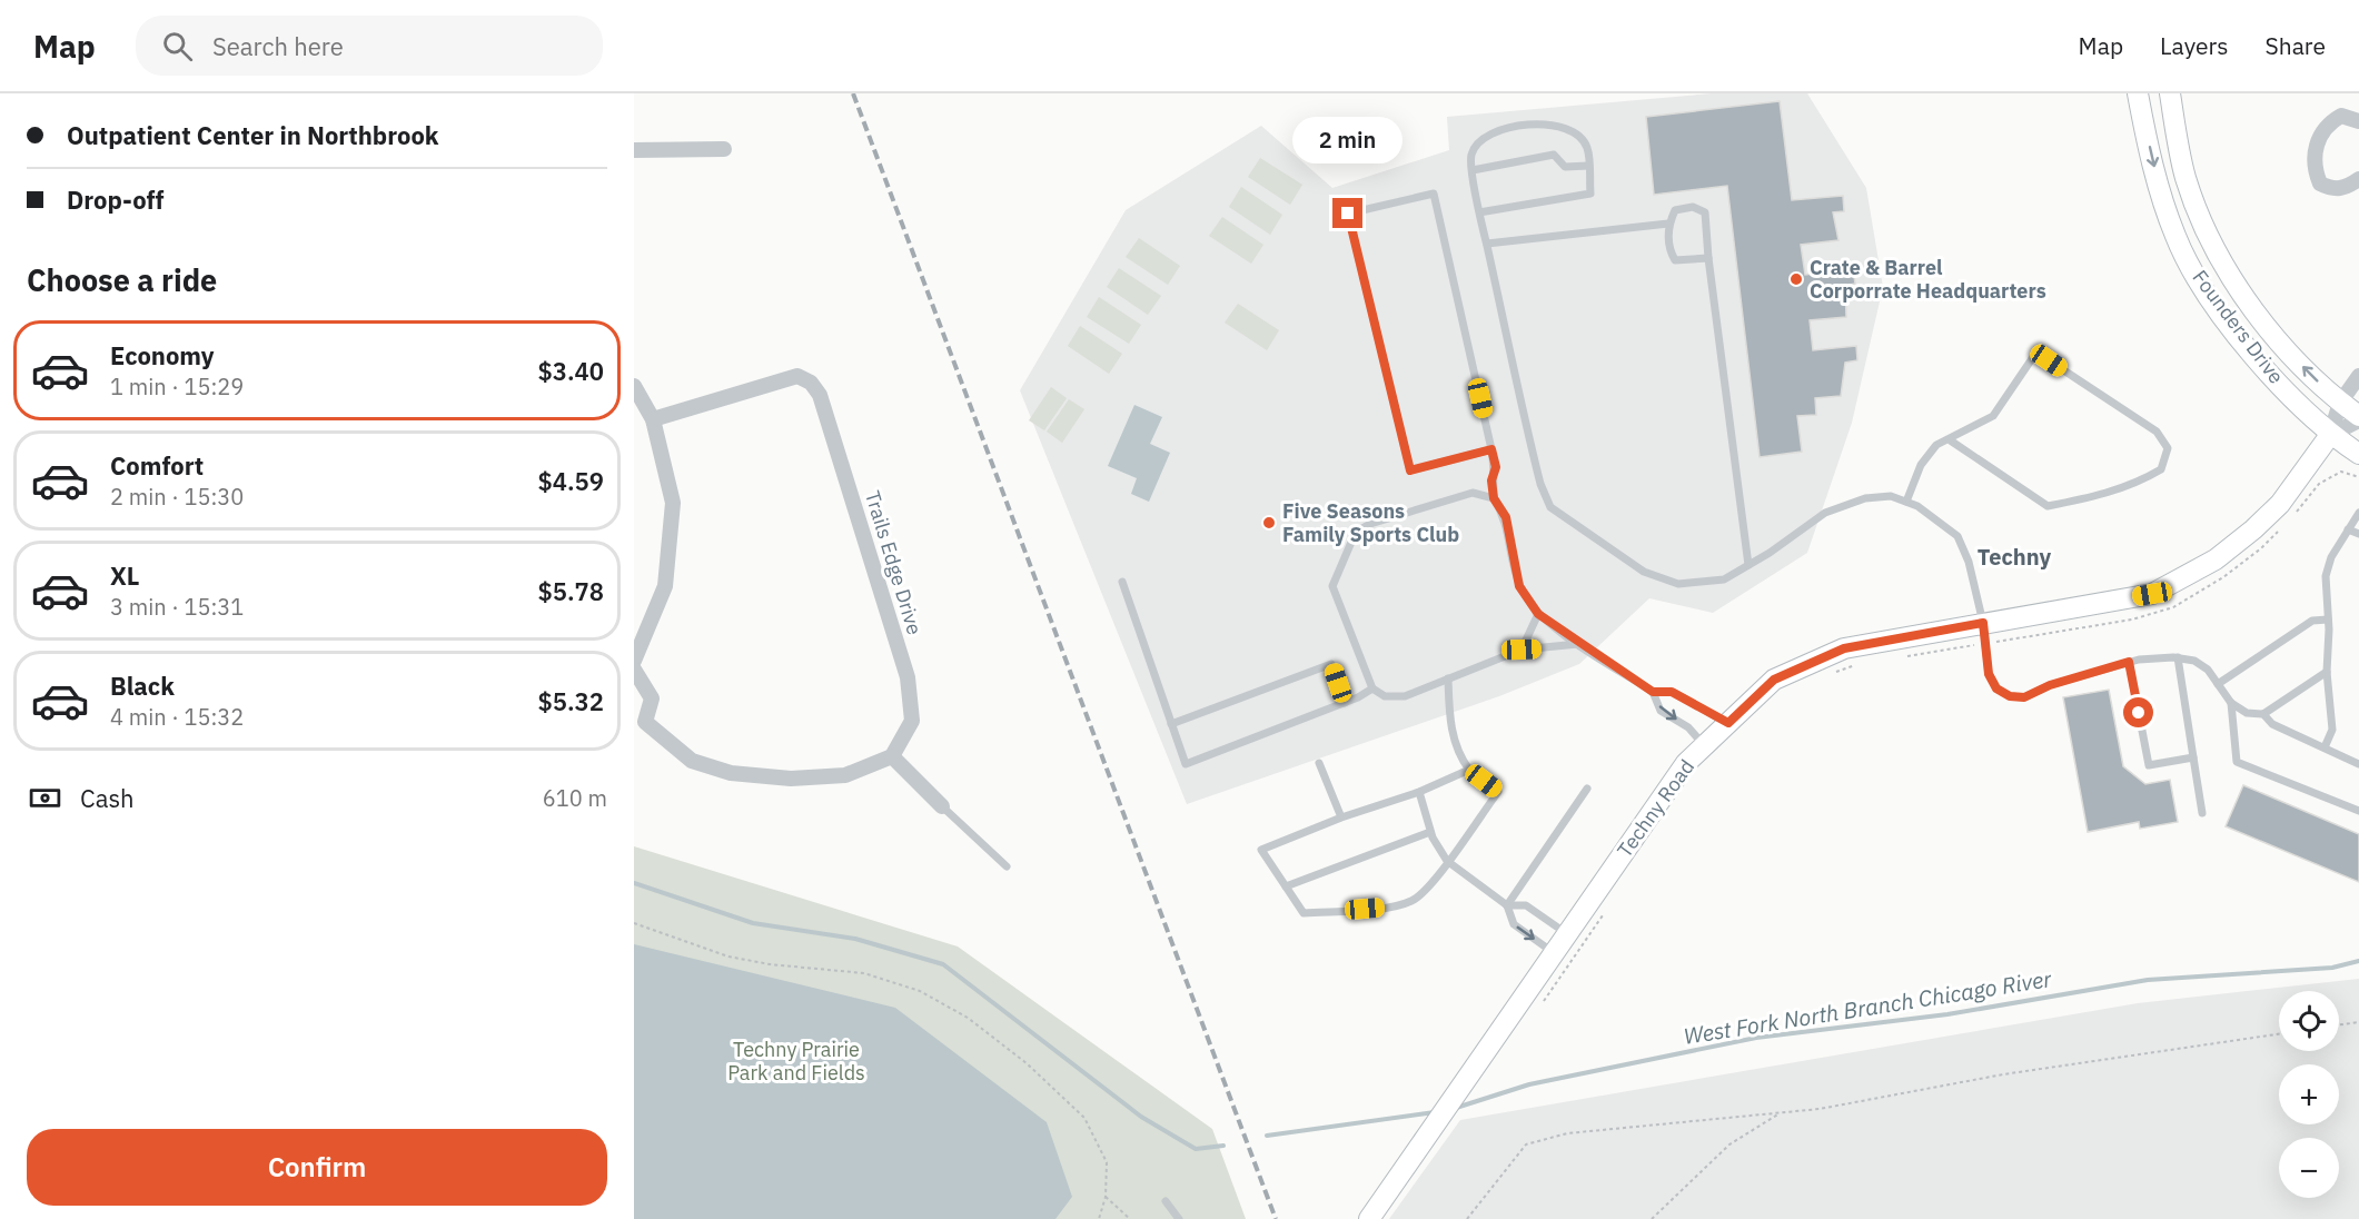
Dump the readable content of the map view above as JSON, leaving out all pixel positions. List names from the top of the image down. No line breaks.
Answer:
{"streets":{"main road":["Founders Drive","Techny Road"],"street":["Trails Edge Drive"]},"crossings":[["Founders Drive","Techny Road"]],"districts":["Techny"],"water":["West Fork North Branch Chicago River"],"parks":["Techny Prairie Park and Fields"],"places":["Crate & Barrel Corporrate Headquarters","Five Seasons Family Sports Club"],"page":{"header":"Map","search":"Search here","nav":["Map","Layers","Share"],"banner":["Outpatient Center in Northbrook","Drop-off"],"bubble":"2 min","heading":"Choose a ride","list":[{"name":"Economy","note":"1 min · 15:29","value":"$3.40"},{"name":"Comfort","note":"2 min · 15:30","value":"$4.59"},{"name":"XL","note":"3 min · 15:31","value":"$5.78"},{"name":"Black","note":"4 min · 15:32","value":"$5.32"}],"pay":["Cash","610 m"],"map_buttons":["+","−"],"buttons":"Confirm"}}
